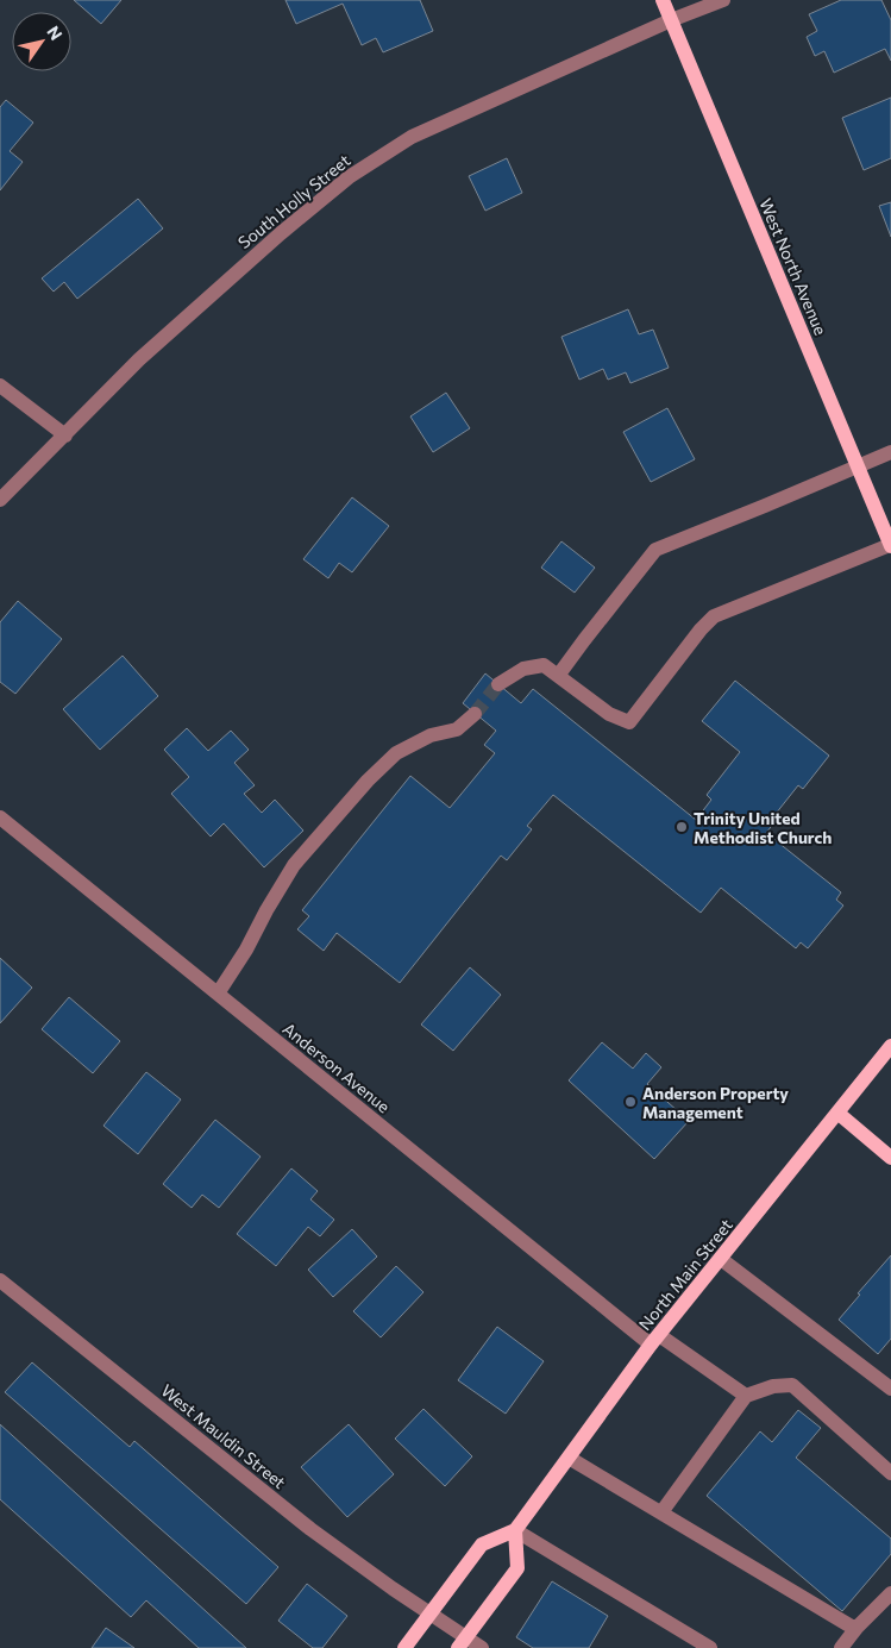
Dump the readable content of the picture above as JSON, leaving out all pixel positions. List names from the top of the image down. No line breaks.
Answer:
{"streets":{"main road":["West North Avenue","North Main Street"],"street":["South Holly Street","Anderson Avenue","West Mauldin Street"]},"crossings":[["South Holly Street","West North Avenue"],["Anderson Avenue","North Main Street"]],"places":["Trinity United Methodist Church","Anderson Property Management"],"north":"top right"}
